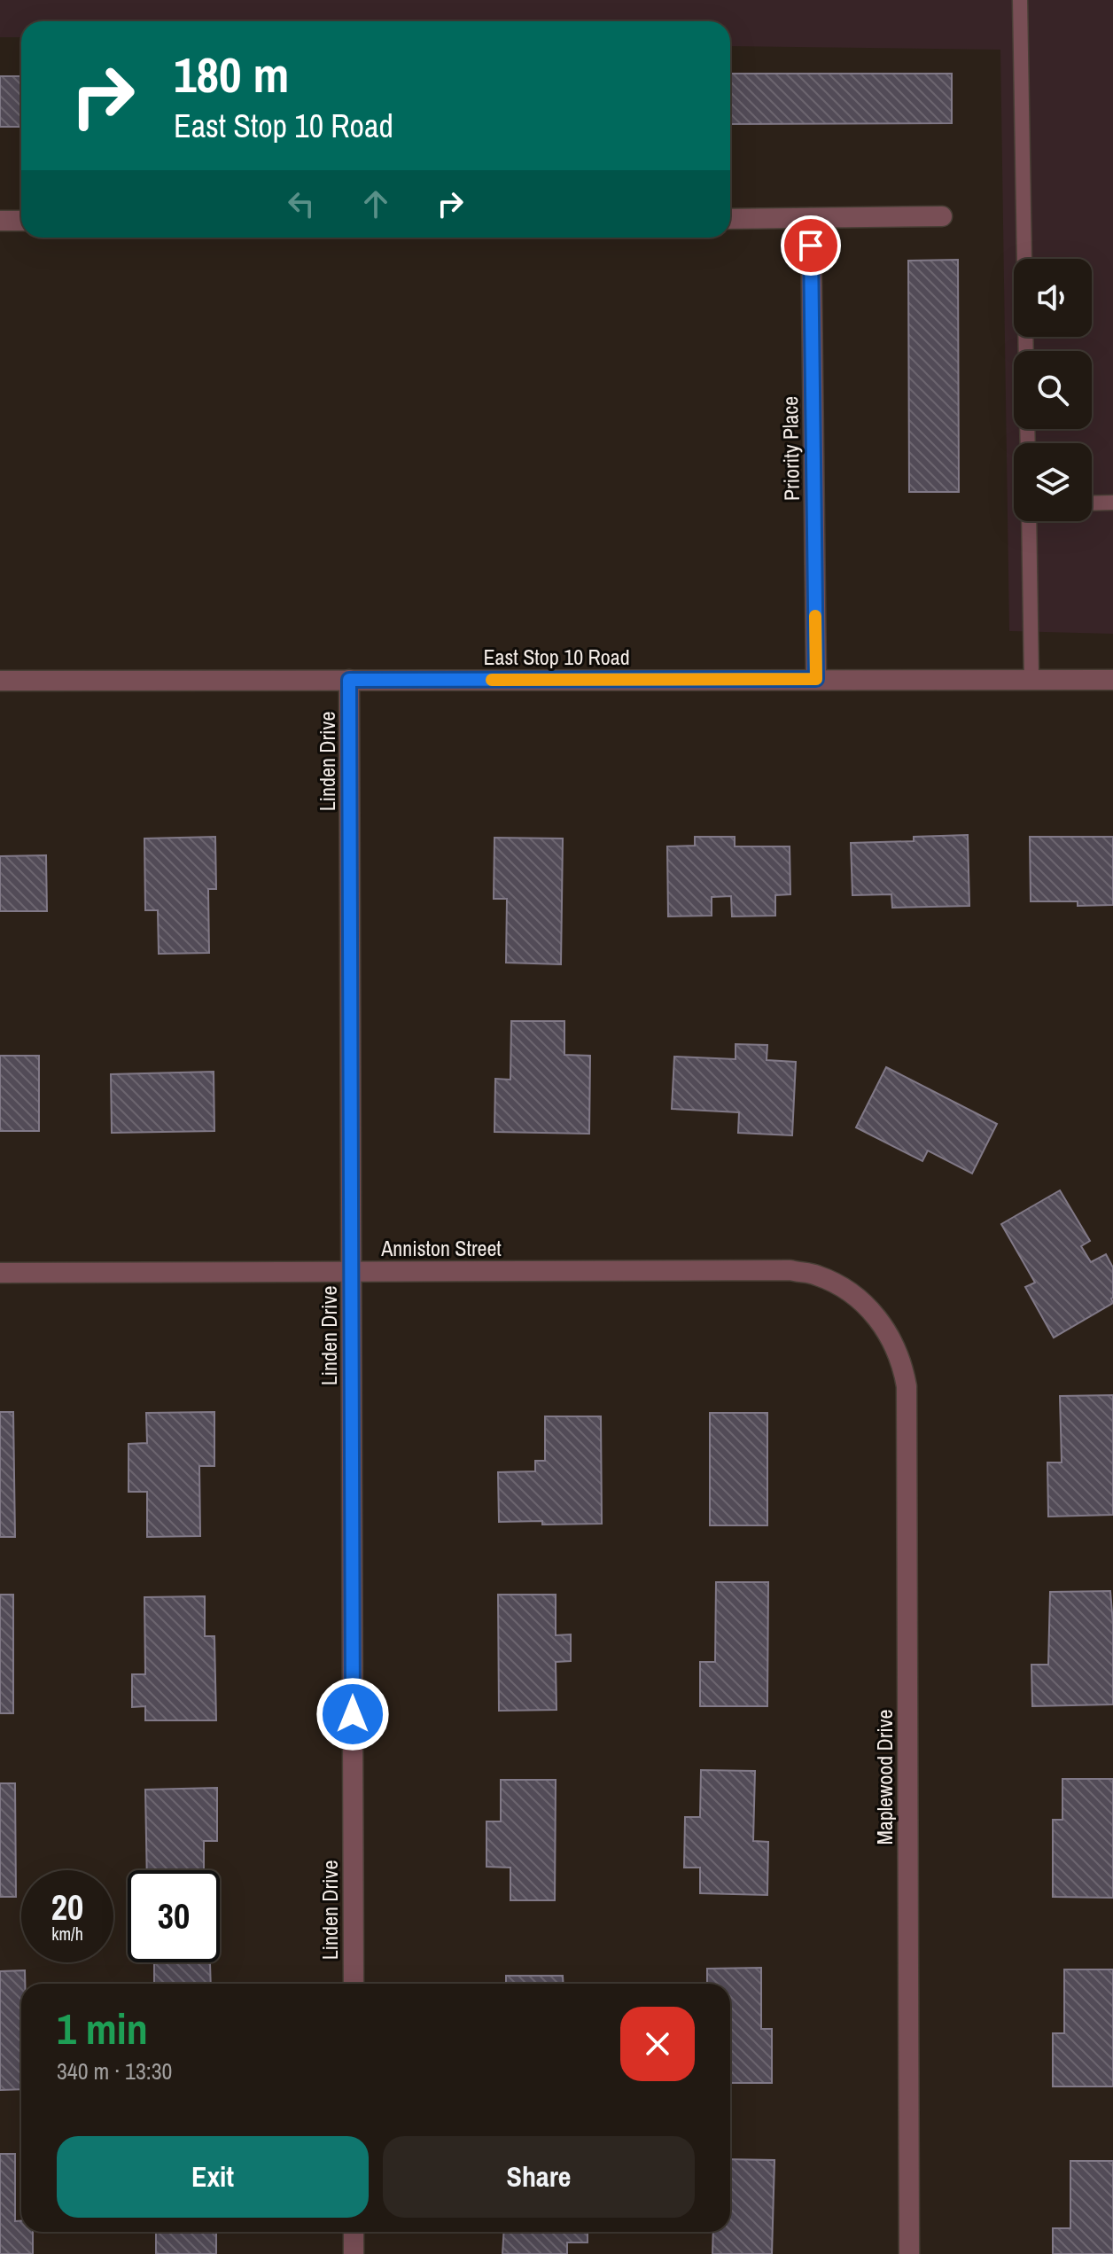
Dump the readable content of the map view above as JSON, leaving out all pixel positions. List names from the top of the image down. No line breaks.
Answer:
{"streets":{"street":["Priority Place","East Stop 10 Road","Linden Drive","Anniston Street","Maplewood Drive"]},"crossings":[["Priority Place","East Stop 10 Road"],["East Stop 10 Road","Linden Drive"],["Linden Drive","Anniston Street"],["Anniston Street","Maplewood Drive"]],"page":{"turn":["180 m","East Stop 10 Road"],"speed":"20 km/h","limit":"30","heading":["1 min","340 m · 13:30"],"buttons":["Exit","Share"]}}
